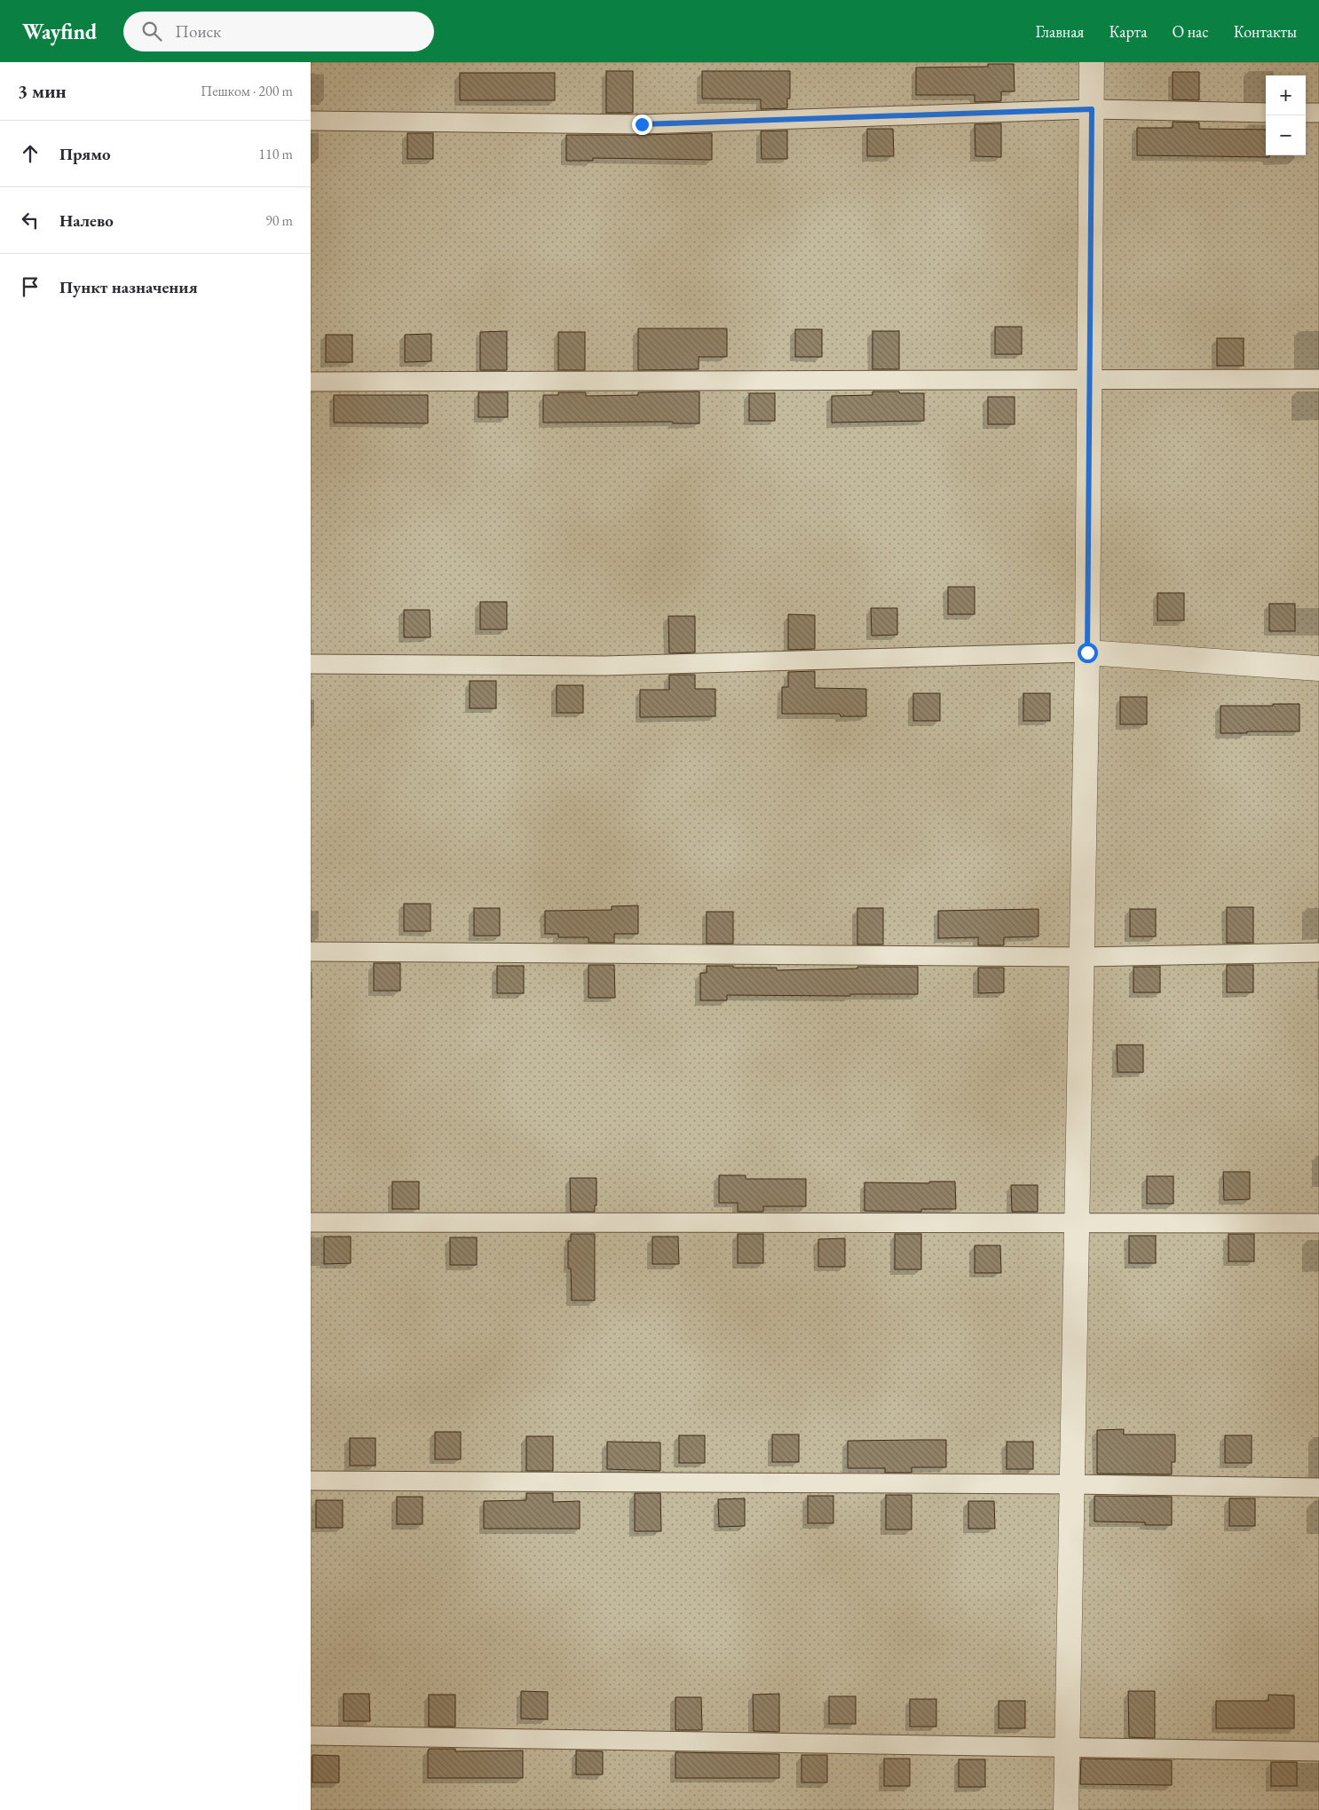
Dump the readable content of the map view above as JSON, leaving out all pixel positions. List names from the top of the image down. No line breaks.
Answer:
{"page":{"header":"Wayfind","search":"Поиск","nav":["Главная","Карта","О нас","Контакты"],"heading":["3 мин","Пешком · 200 m"],"map_buttons":["+","−"],"list":[["Прямо","110 m"],["Налево","90 m"],"Пункт назначения"]}}
